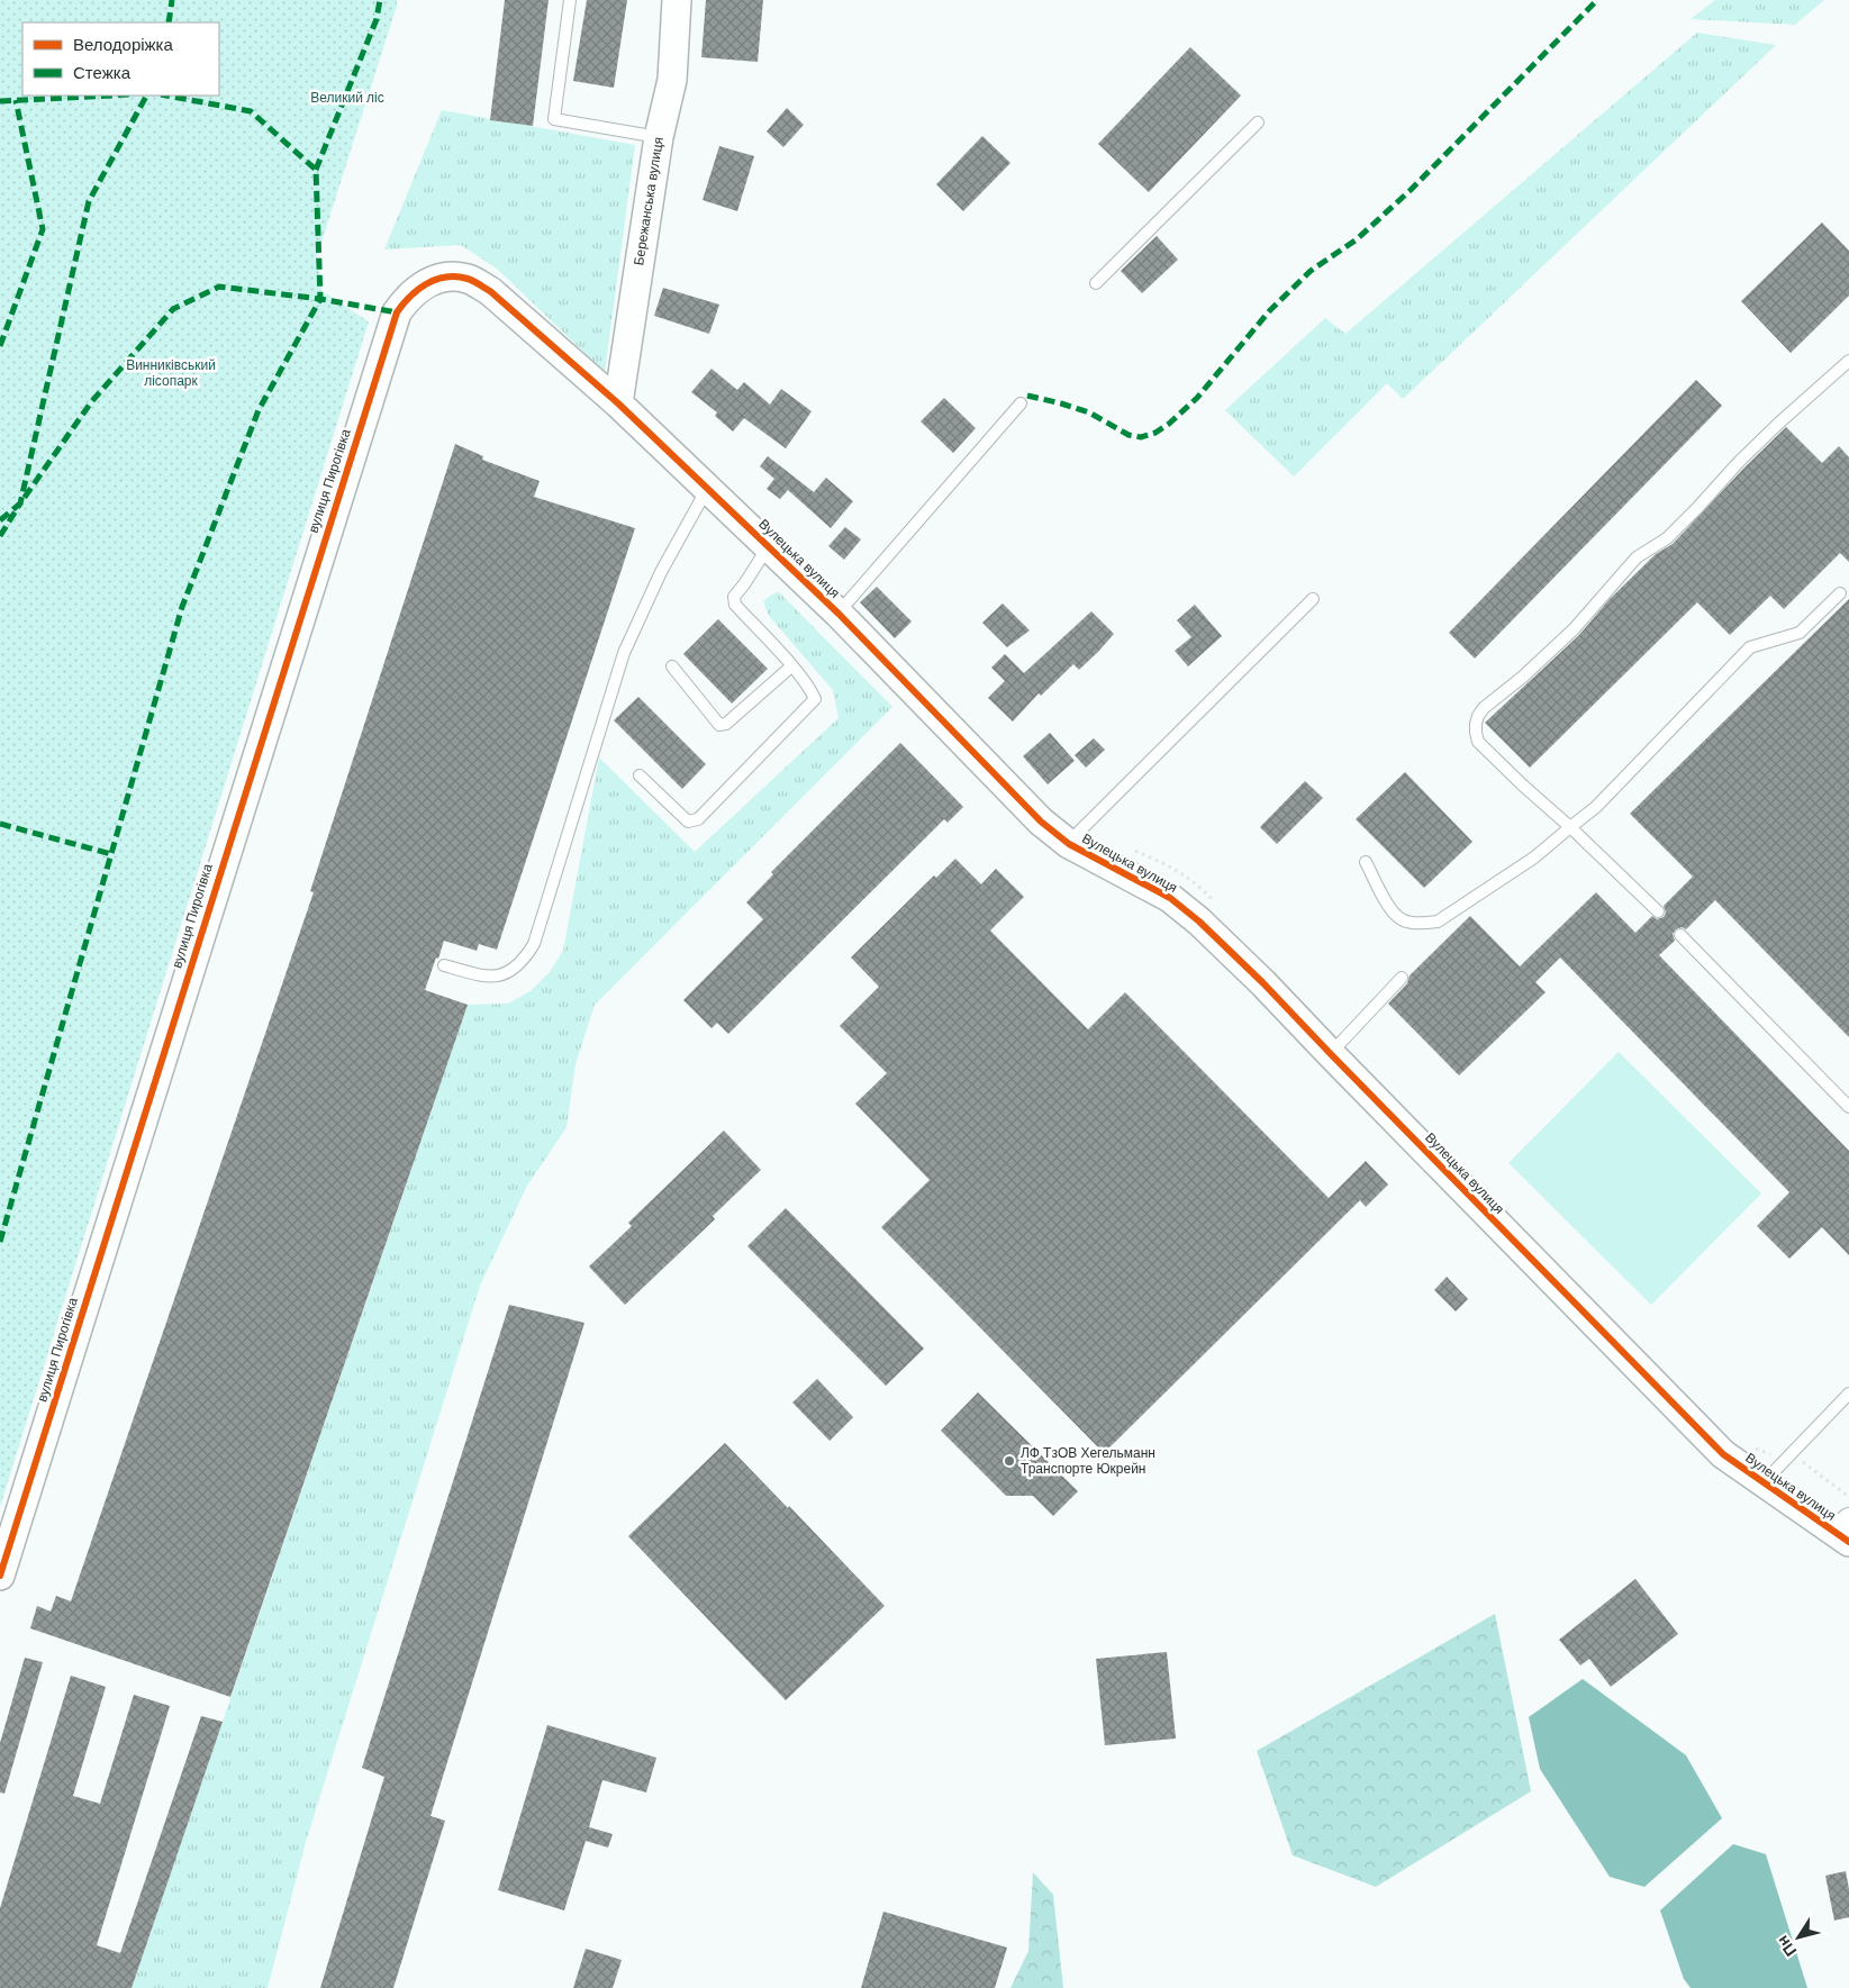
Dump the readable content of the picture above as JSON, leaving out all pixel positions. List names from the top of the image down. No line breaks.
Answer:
{"streets":{"street":["Бережанська вулиця","вулиця Пирогівка","Вулецька вулиця"]},"crossings":[["Бережанська вулиця","Вулецька вулиця"],["вулиця Пирогівка","Вулецька вулиця"]],"parks":["Великий ліс","Винниківський лісопарк"],"places":["ЛФ ТзОВ Хегельманн Транспорте Юкрейн"],"legend":["Велодоріжка","Стежка"],"north":"bottom left"}
